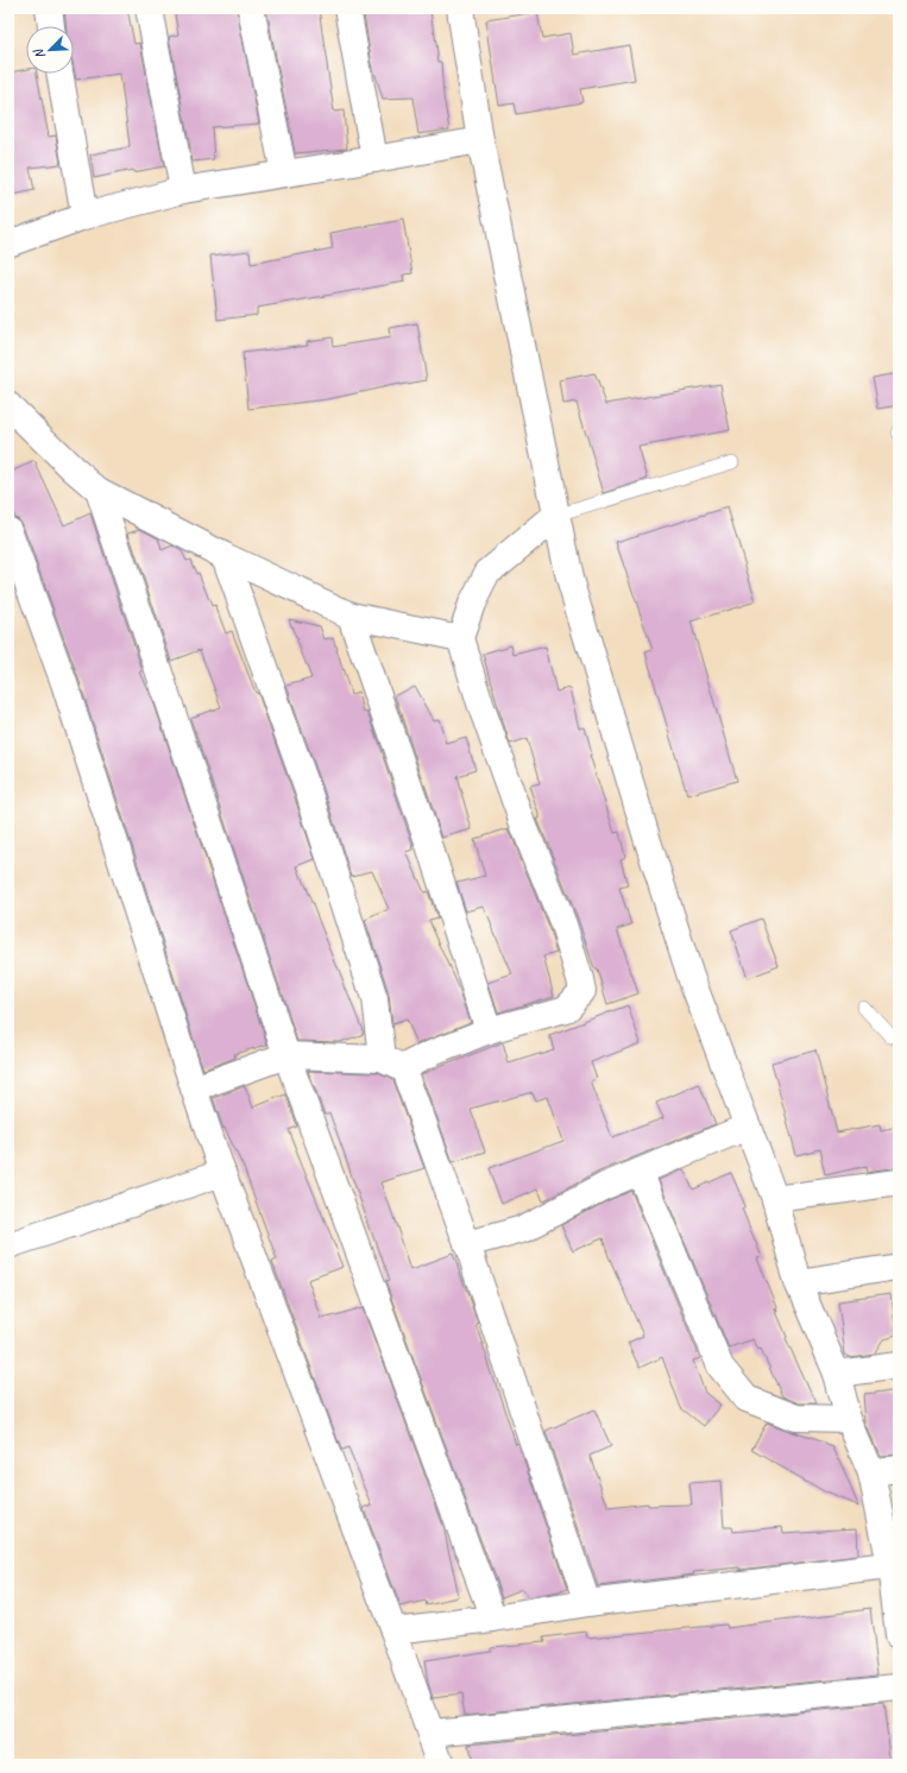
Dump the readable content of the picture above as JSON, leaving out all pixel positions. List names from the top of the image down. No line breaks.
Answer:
{"north":"bottom left"}
